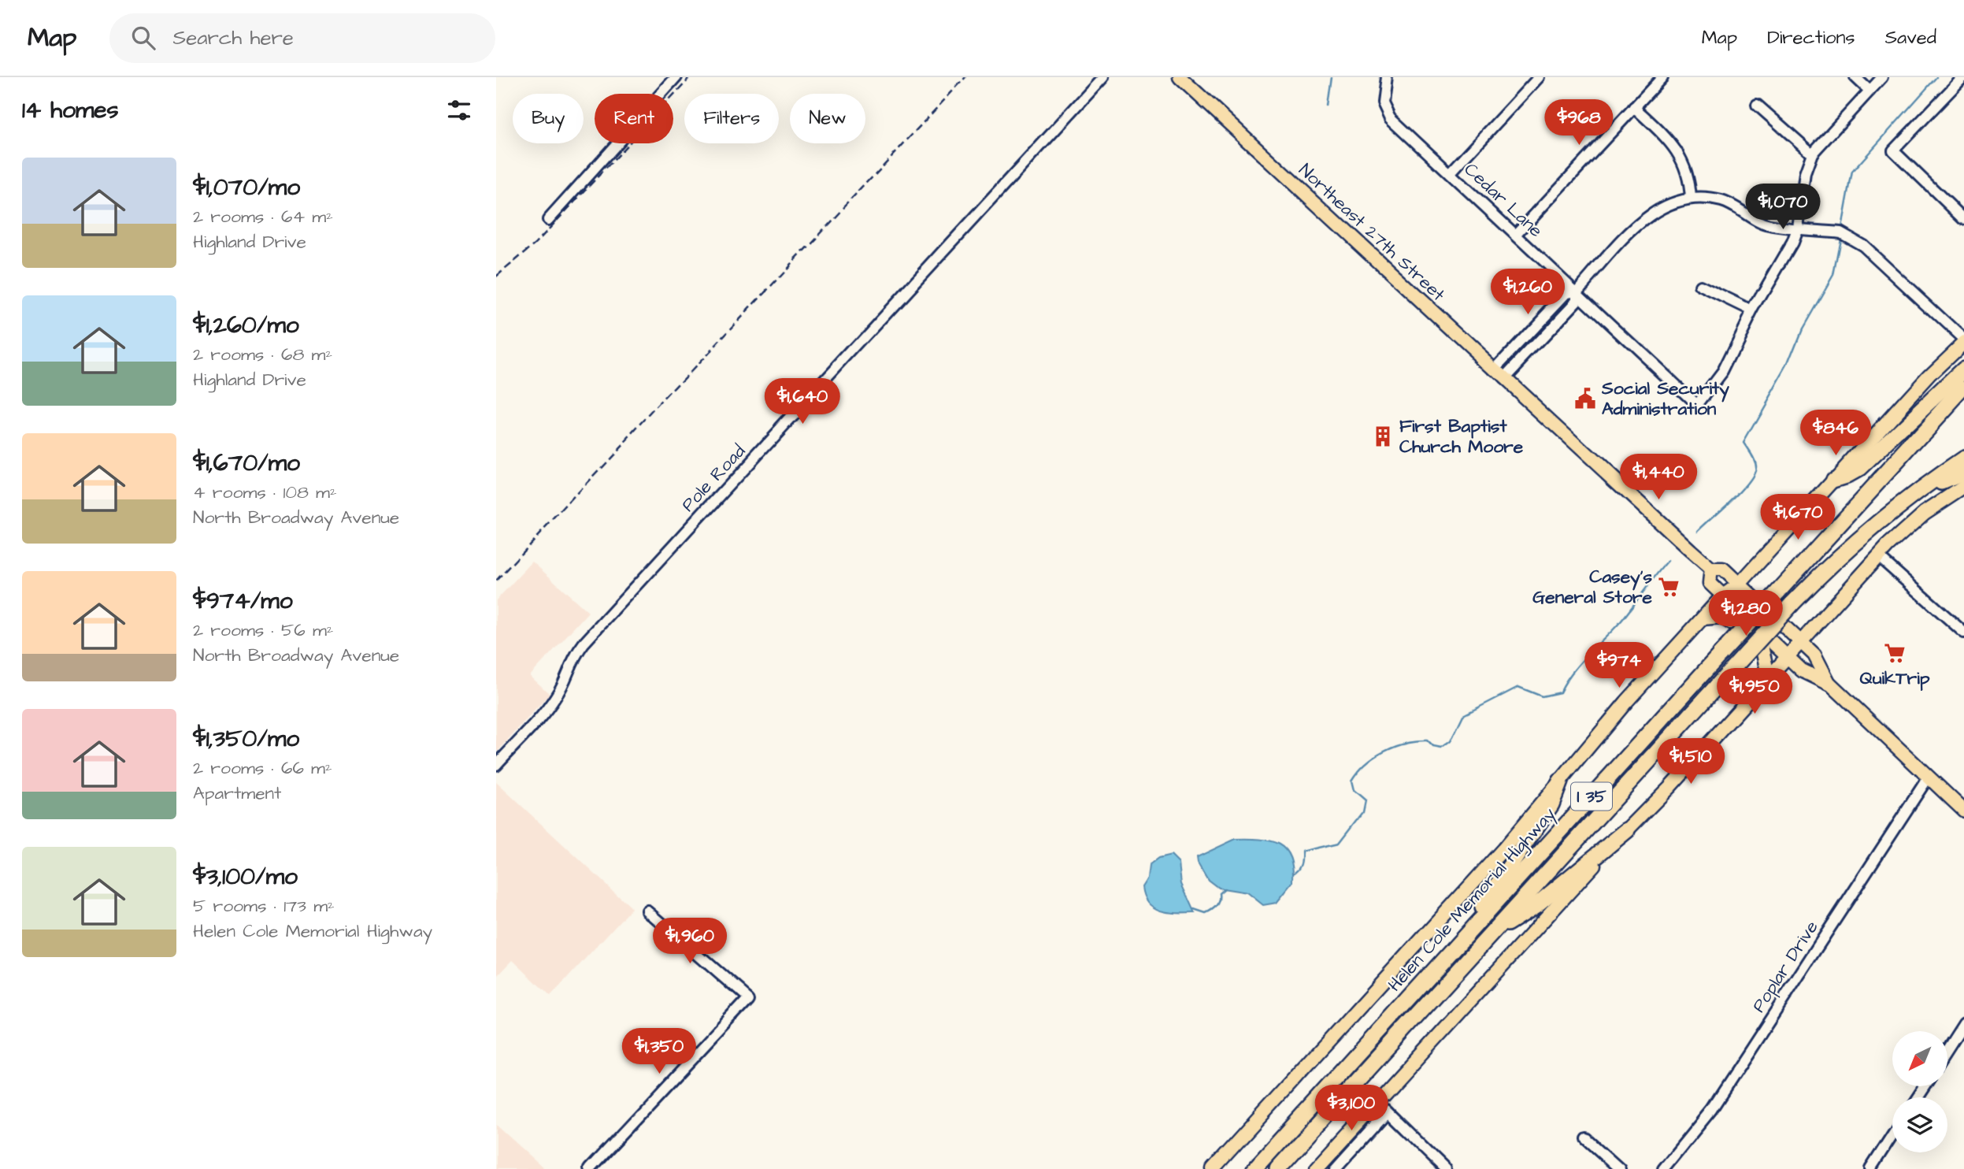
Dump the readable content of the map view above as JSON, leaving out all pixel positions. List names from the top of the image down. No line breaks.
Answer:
{"streets":{"highway":["I 35","Helen Cole Memorial Highway"],"main road":["Northeast 27th Street"],"street":["Cedar Lane","Pole Road","Poplar Drive"]},"places":{"public building":["Social Security Administration"],"building":["First Baptist Church Moore"],"supermarket":["Casey's General Store","QuikTrip"]},"north":"bottom left","page":{"header":"Map","search":"Search here","nav":["Map","Directions","Saved"],"heading":"14 homes","chip":["Buy","Rent","Filters","New"],"price":["$968","$1,070","$1,260","$1,640","$846","$1,440","$1,670","$1,280","$974","$1,950","$1,510","$1,960","$1,350","$3,100"],"list":[{"name":"$1,070/mo","note":"2 rooms · 64 m² · Highland Drive"},{"name":"$1,260/mo","note":"2 rooms · 68 m² · Highland Drive"},{"name":"$1,670/mo","note":"4 rooms · 108 m² · North Broadway Avenue"},{"name":"$974/mo","note":"2 rooms · 56 m² · North Broadway Avenue"},{"name":"$1,350/mo","note":"2 rooms · 66 m² · Apartment"},{"name":"$3,100/mo","note":"5 rooms · 173 m² · Helen Cole Memorial Highway"}]}}
